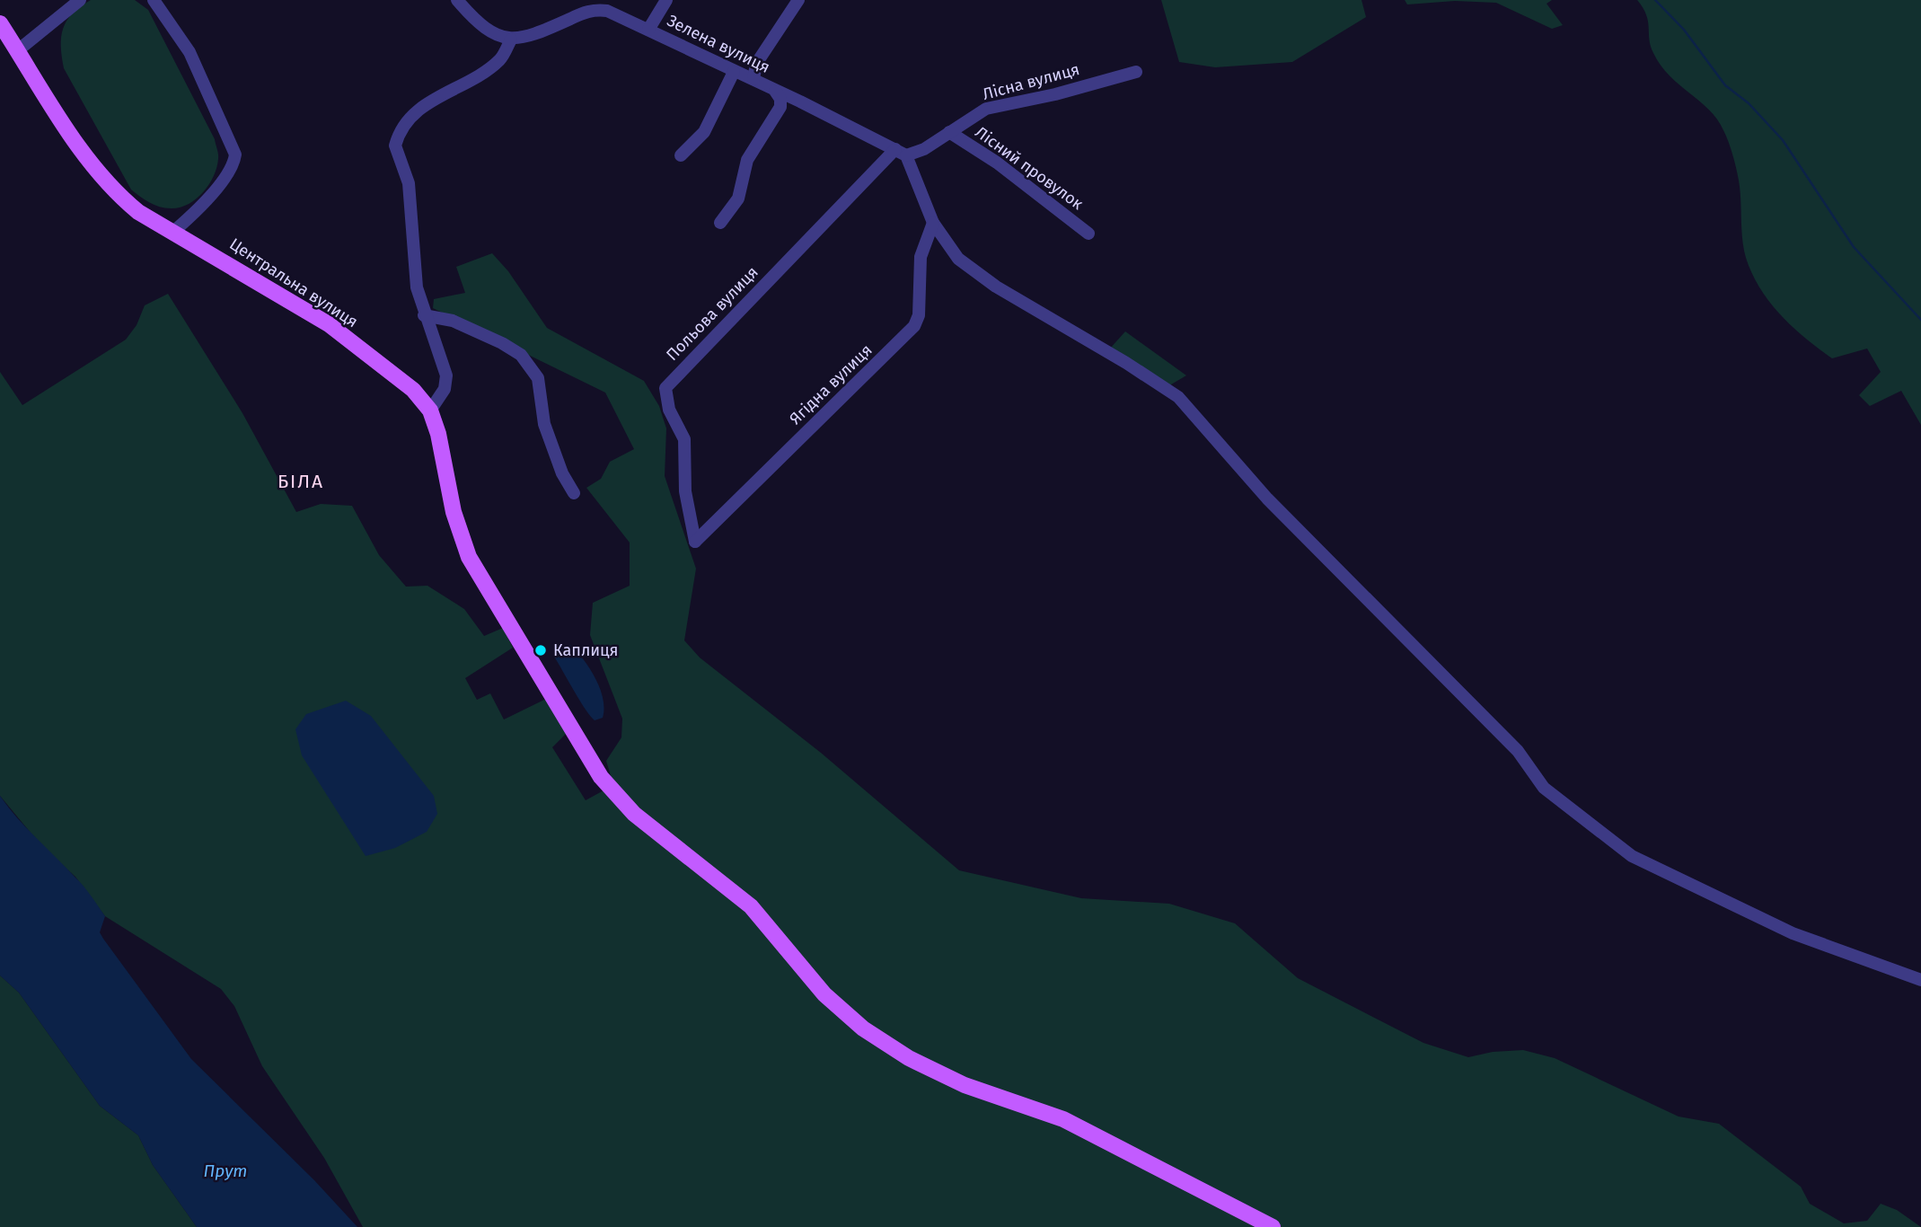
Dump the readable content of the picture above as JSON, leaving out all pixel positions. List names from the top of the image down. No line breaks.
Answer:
{"streets":{"main road":["Центральна вулиця"],"street":["Зелена вулиця","Лісна вулиця","Лісний провулок","Польова вулиця","Ягідна вулиця"]},"crossings":[["Зелена вулиця","Лісна вулиця"],["Зелена вулиця","Польова вулиця"],["Лісна вулиця","Лісний провулок"],["Лісна вулиця","Польова вулиця"],["Польова вулиця","Ягідна вулиця"]],"districts":["БІЛА"],"water":["Прут"],"places":["Каплиця"]}
